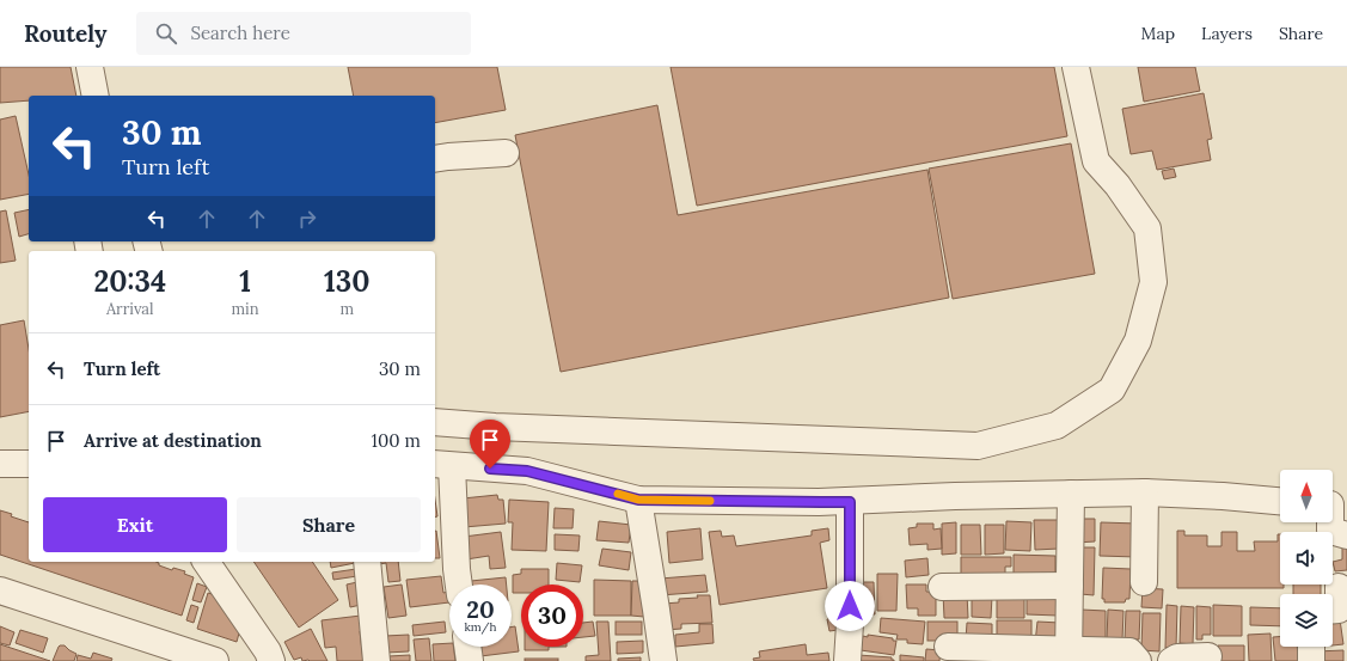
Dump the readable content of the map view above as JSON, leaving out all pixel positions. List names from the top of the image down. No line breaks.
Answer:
{"north":"top","page":{"header":"Routely","search":"Search here","nav":["Map","Layers","Share"],"turn":["30 m","Turn left"],"eta":["20:34","Arrival","1","min","130","m"],"list":[{"name":"Turn left","value":"30 m"},{"name":"Arrive at destination","value":"100 m"}],"buttons":["Exit","Share"],"speed":"20 km/h","limit":"30"}}
